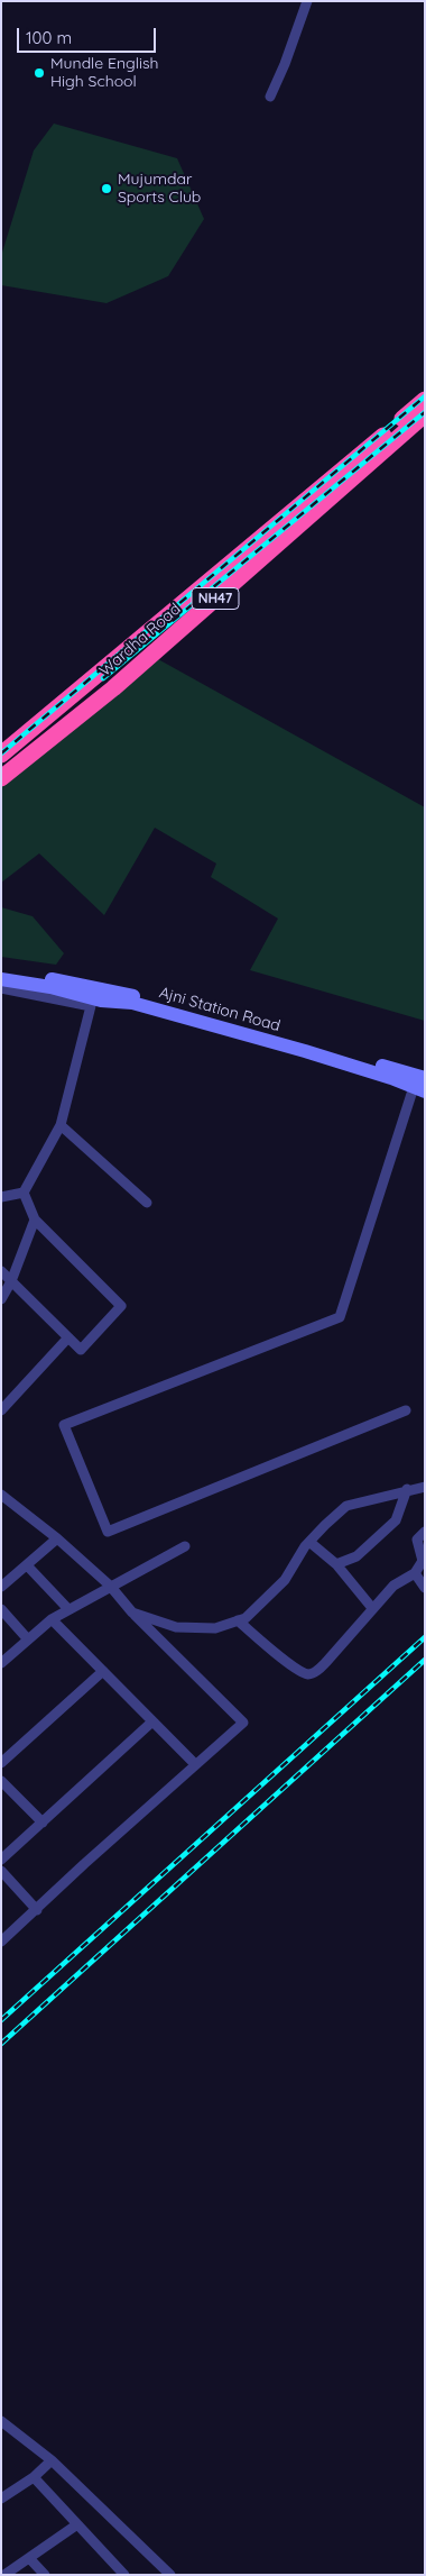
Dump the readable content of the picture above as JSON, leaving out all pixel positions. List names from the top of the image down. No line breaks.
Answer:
{"streets":{"highway":["NH47","Wardha Road"],"main road":["Ajni Station Road"]},"places":["Mundle English High School","Mujumdar Sports Club"],"scale_bar":"100 m"}
